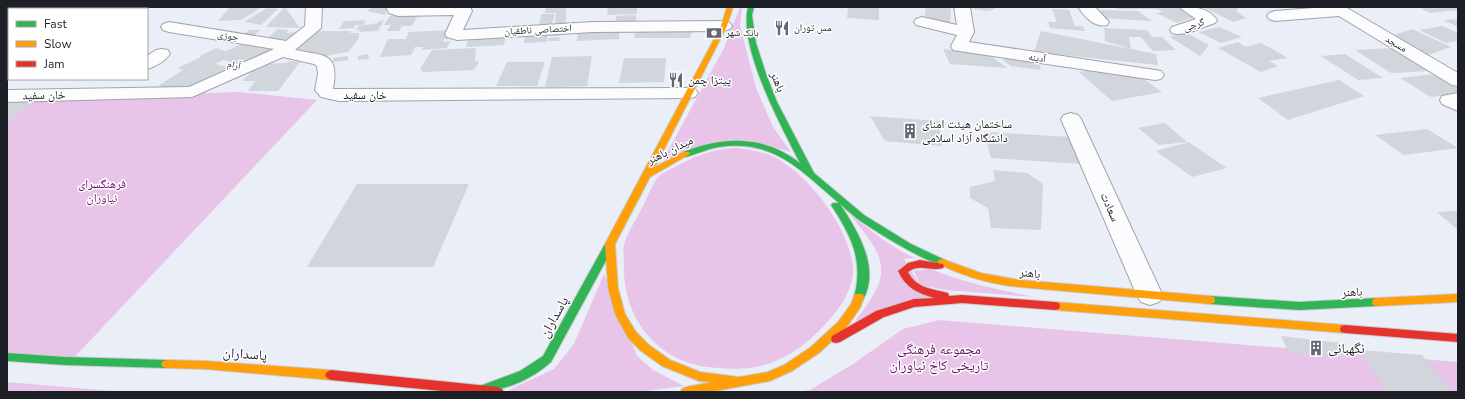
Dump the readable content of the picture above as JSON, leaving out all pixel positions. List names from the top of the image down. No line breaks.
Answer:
{"streets":{"main road":["باهنر","میدان باهنر","پاسداران"],"street":["گرجی","اختصاصی ناطقیان","جوزی","مسجد","آدینه","آرام","خان سفید","سعادت"]},"crossings":[["جوزی","خان سفید"],["آرام","خان سفید"],["باهنر","میدان باهنر"],["باهنر","سعادت"],["میدان باهنر","پاسداران"]],"parks":["فرهنگسرای نیاوران","مجموعه فرهنگی تاریخی کاخ نیاوران"],"places":{"restaurant":["مس توران","پیتزا چمن"],"bank":["بانک شهر"],"building":["ساختمان هیئت امنای دانشگاه آزاد اسلامی","نگهبانی"]},"legend":["Fast","Slow","Jam"]}
